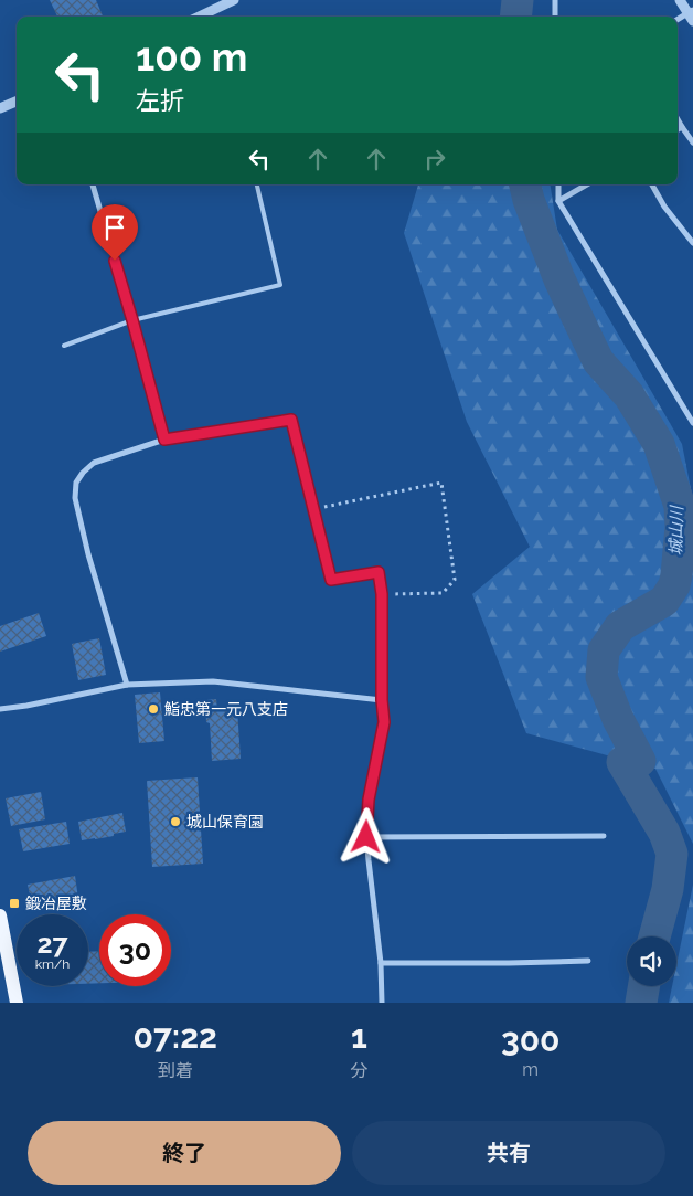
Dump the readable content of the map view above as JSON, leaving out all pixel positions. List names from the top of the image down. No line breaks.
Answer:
{"water":["城山川"],"places":{"other":["鮨忠第一元八支店","城山保育園"],"transit":["鍛冶屋敷"]},"page":{"turn":["100 m","左折"],"speed":"27 km/h","limit":"30","eta":["07:22","到着","1","分","300","m"],"buttons":["終了","共有"]}}
